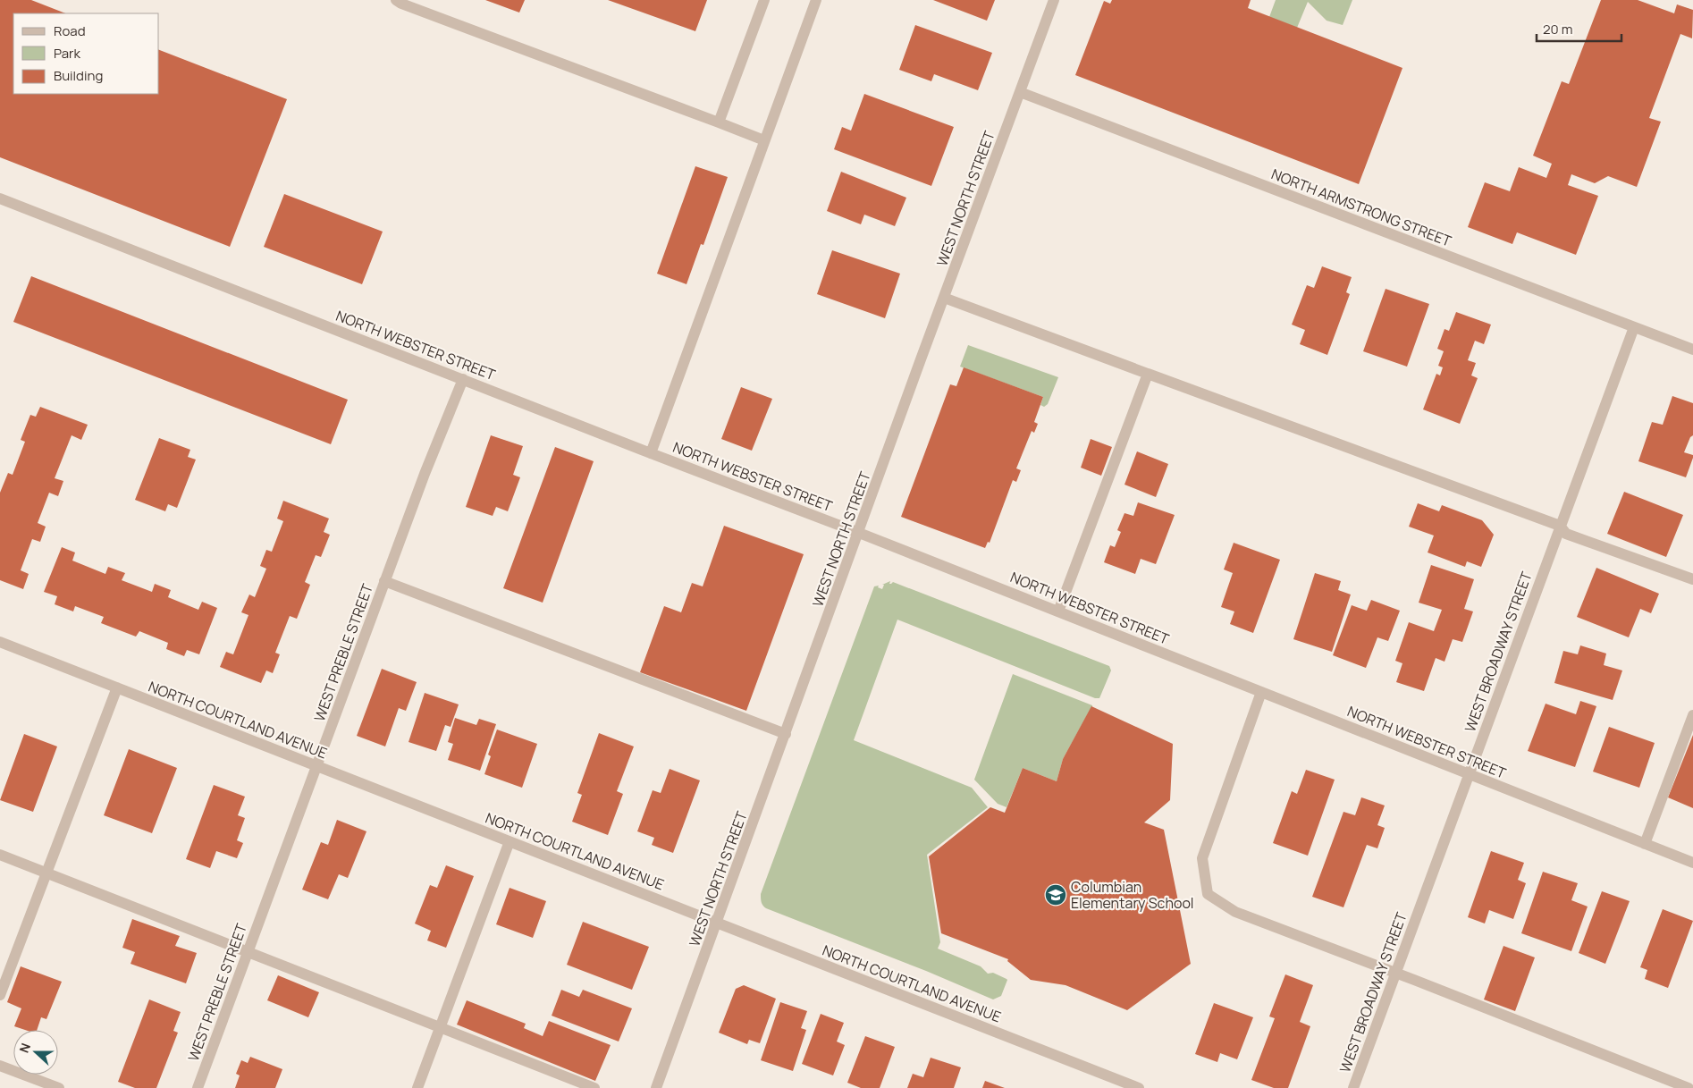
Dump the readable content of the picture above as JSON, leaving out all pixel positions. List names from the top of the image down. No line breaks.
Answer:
{"streets":{"street":["WEST NORTH STREET","NORTH ARMSTRONG STREET","NORTH WEBSTER STREET","WEST BROADWAY STREET","WEST PREBLE STREET","NORTH COURTLAND AVENUE"]},"crossings":[["WEST NORTH STREET","NORTH ARMSTRONG STREET"],["WEST NORTH STREET","NORTH WEBSTER STREET"],["WEST NORTH STREET","NORTH COURTLAND AVENUE"],["NORTH ARMSTRONG STREET","WEST BROADWAY STREET"],["NORTH WEBSTER STREET","WEST BROADWAY STREET"],["NORTH WEBSTER STREET","WEST PREBLE STREET"],["WEST PREBLE STREET","NORTH COURTLAND AVENUE"]],"places":{"school or university":["Columbian Elementary School"]},"legend":["Road","Park","Building"],"scale_bar":"20 m","north":"left"}
